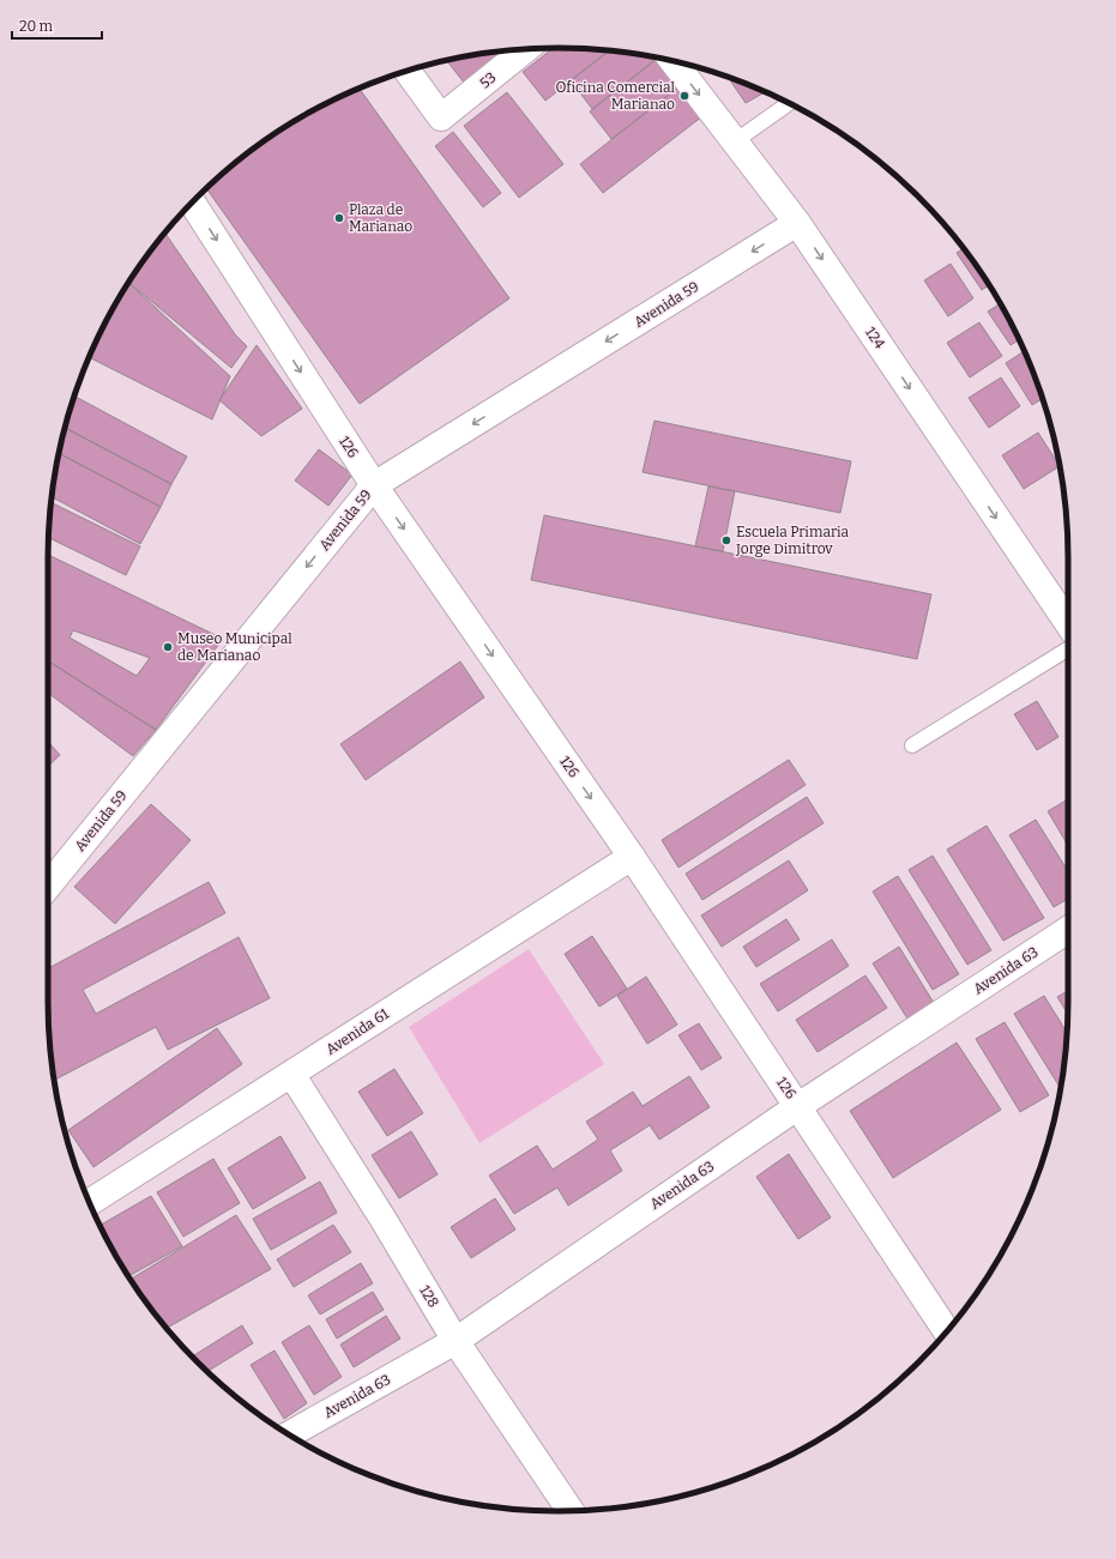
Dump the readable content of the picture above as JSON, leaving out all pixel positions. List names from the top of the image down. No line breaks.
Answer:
{"streets":{"street":["53","Avenida 59","124","126","Avenida 63","Avenida 61","128"]},"crossings":[["Avenida 59","124"],["Avenida 59","126"],["126","Avenida 63"],["126","Avenida 61"],["Avenida 63","128"],["Avenida 61","128"]],"one_way":["Avenida 59","124","126"],"places":["Oficina Comercial Marianao","Plaza de Marianao","Escuela Primaria Jorge Dimitrov","Museo Municipal de Marianao"],"scale_bar":"20 m"}
